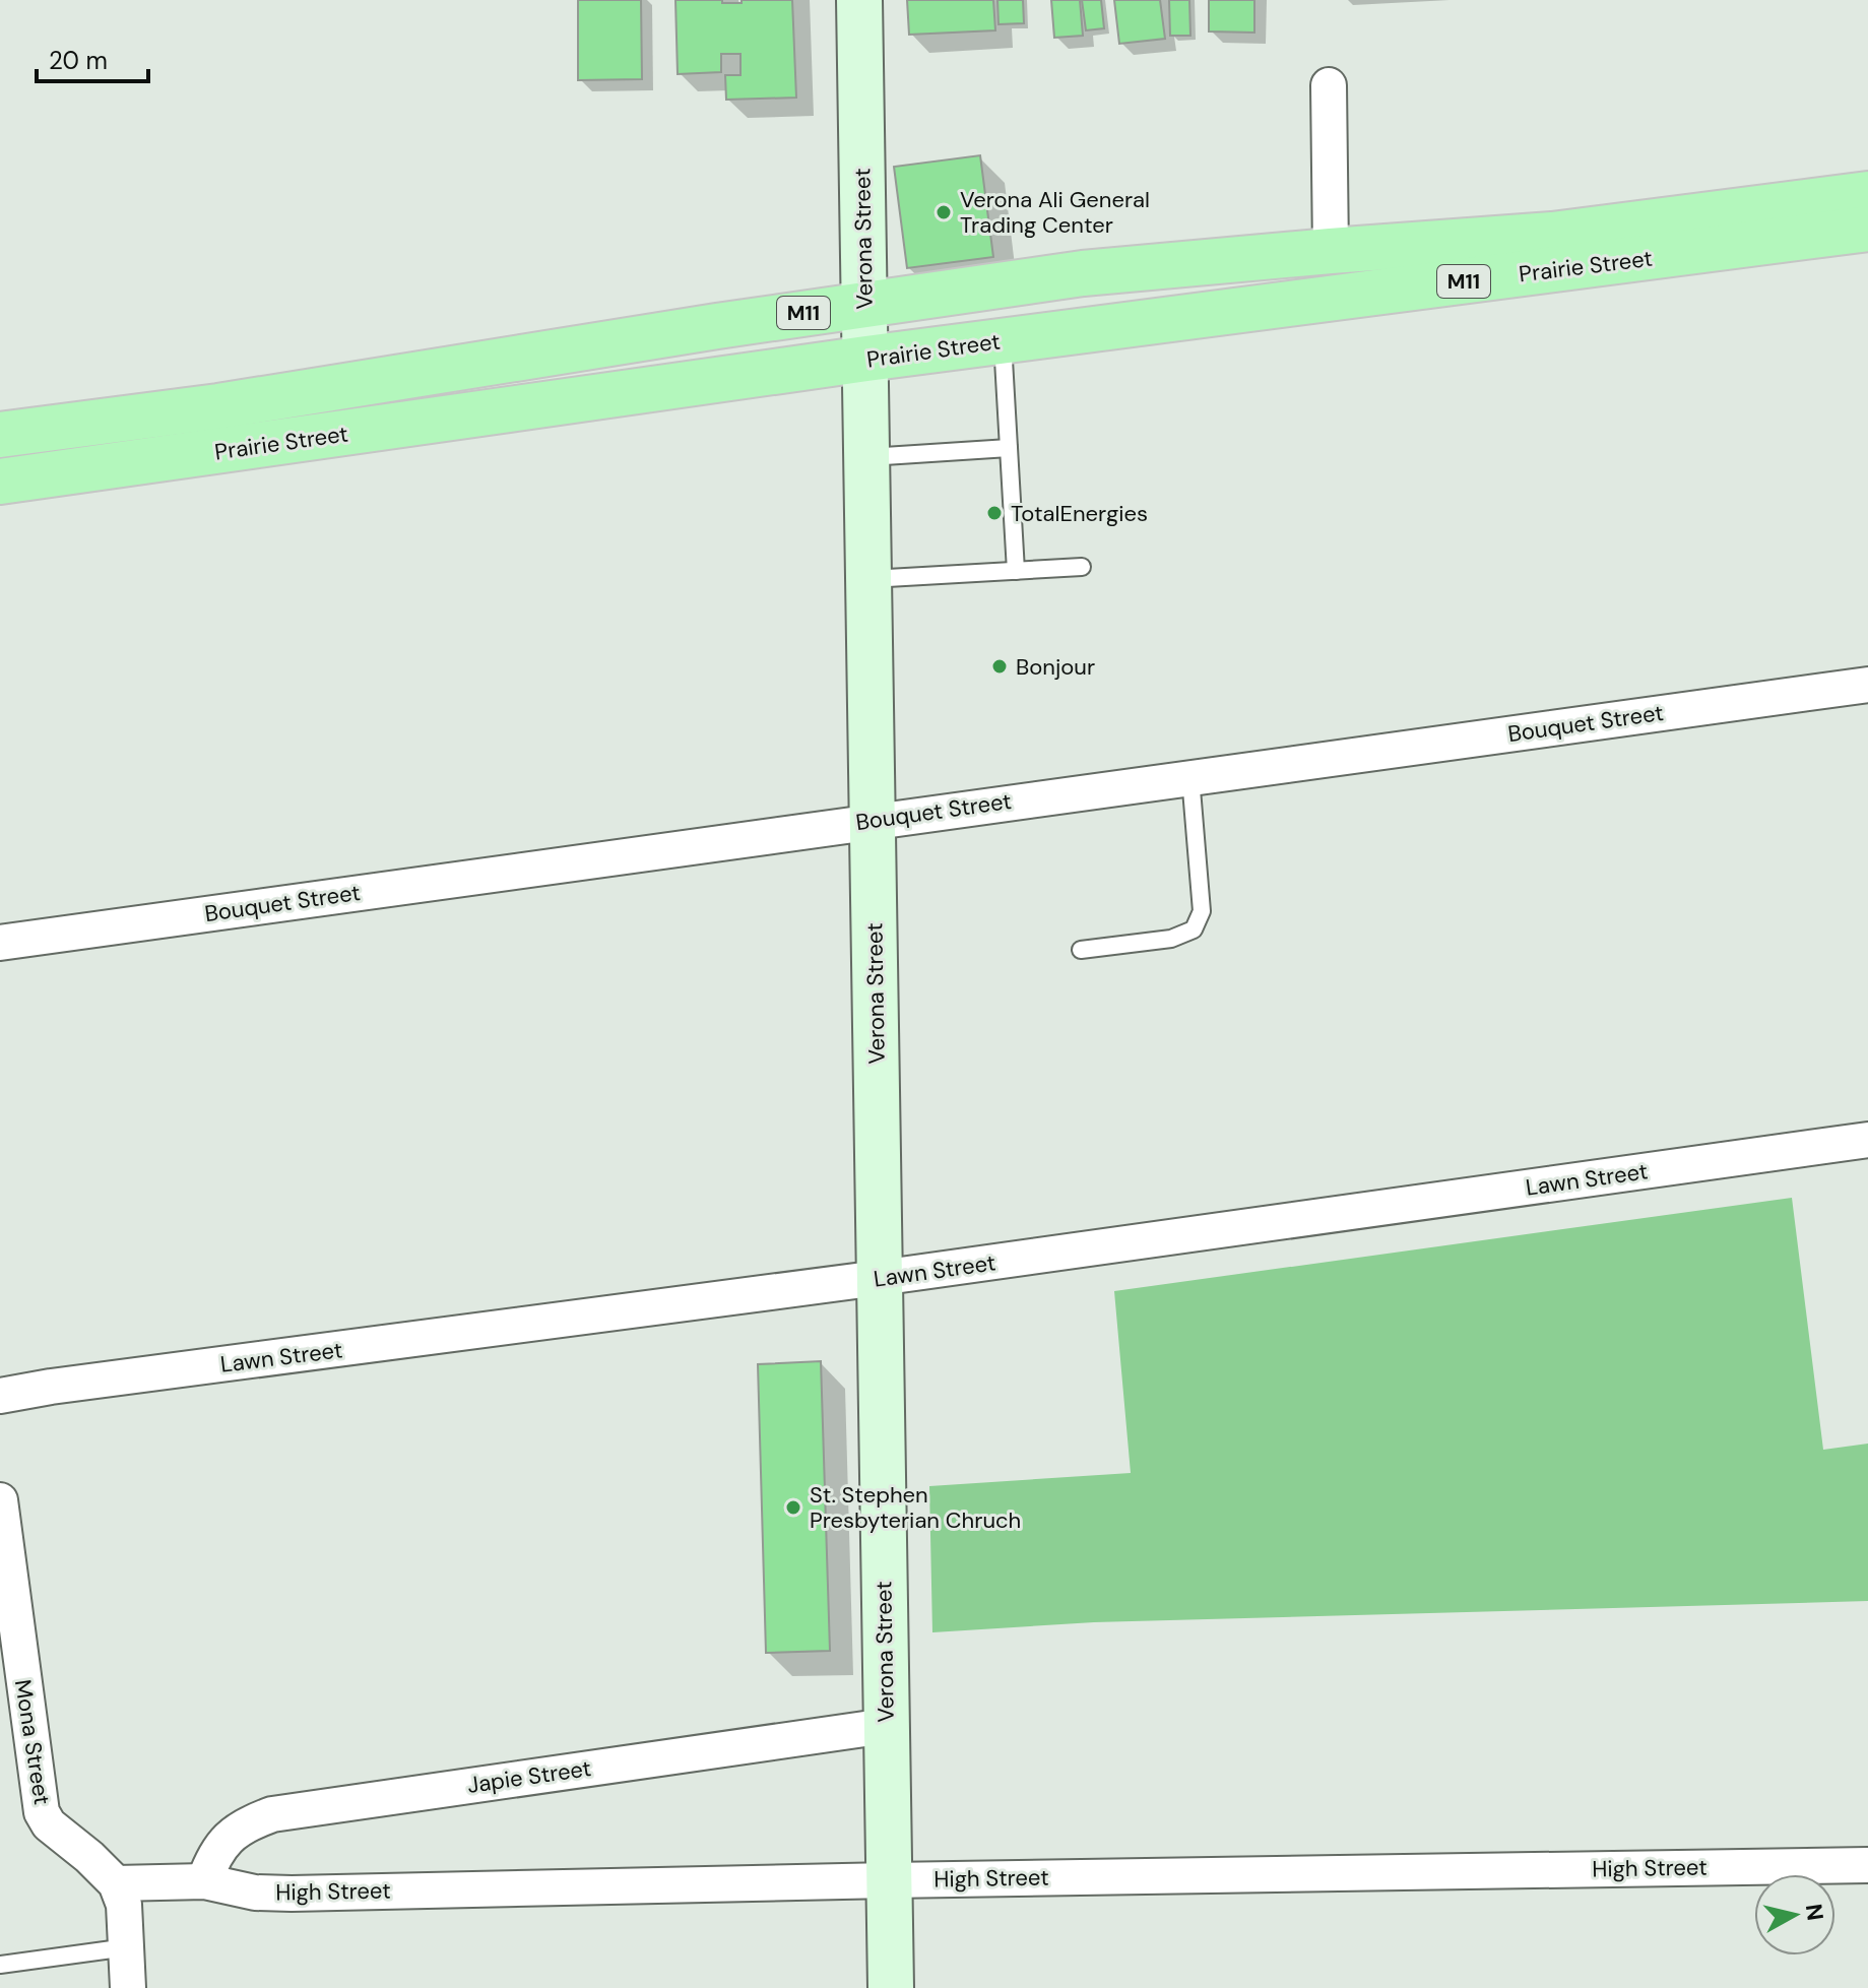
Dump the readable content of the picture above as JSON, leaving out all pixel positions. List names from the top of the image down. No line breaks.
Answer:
{"streets":{"main road":["Verona Street","Prairie Street","M11"],"street":["Bouquet Street","Lawn Street","Mona Street","Japie Street","High Street"]},"crossings":[["Verona Street","Prairie Street"],["Verona Street","Bouquet Street"],["Verona Street","Lawn Street"],["Verona Street","Japie Street"],["Verona Street","High Street"],["Mona Street","High Street"],["Japie Street","High Street"]],"places":["Verona Ali General Trading Center","TotalEnergies","Bonjour","St. Stephen Presbyterian Chruch"],"scale_bar":"20 m","north":"right"}
